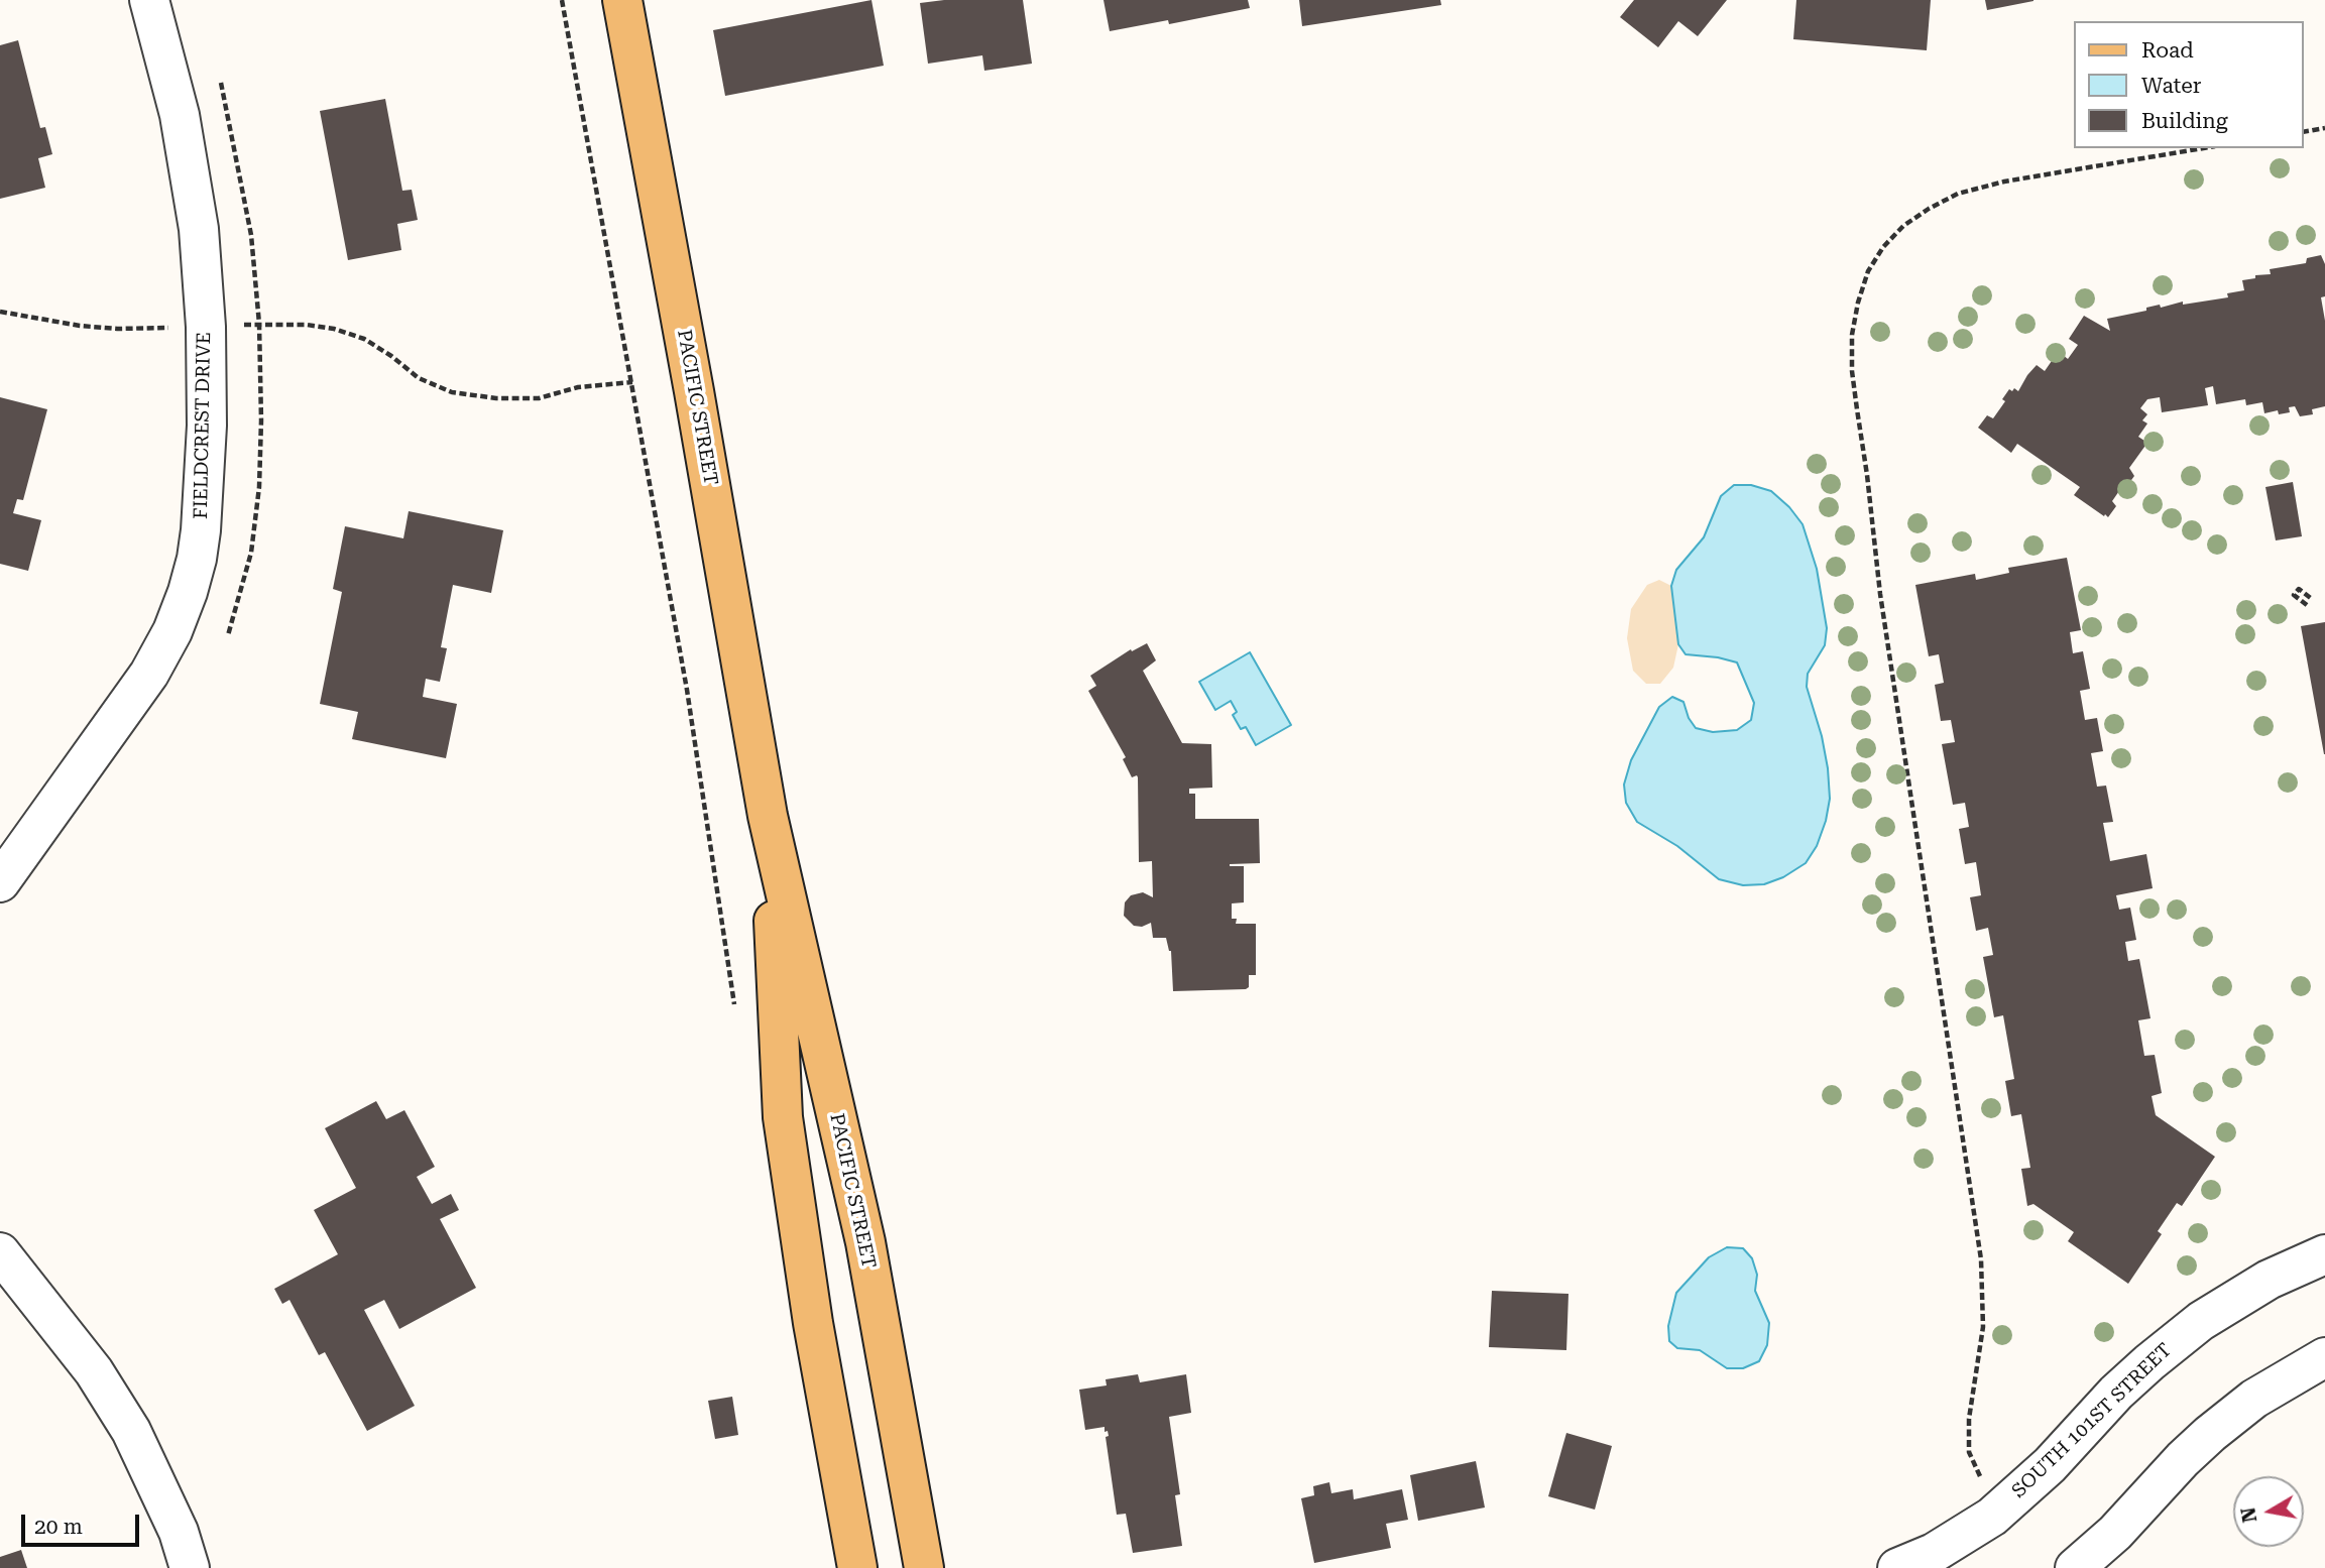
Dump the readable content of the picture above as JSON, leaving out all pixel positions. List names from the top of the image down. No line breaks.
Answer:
{"streets":{"main road":["PACIFIC STREET"],"street":["FIELDCREST DRIVE","SOUTH 101ST STREET"]},"legend":["Road","Water","Building"],"scale_bar":"20 m","north":"left"}
